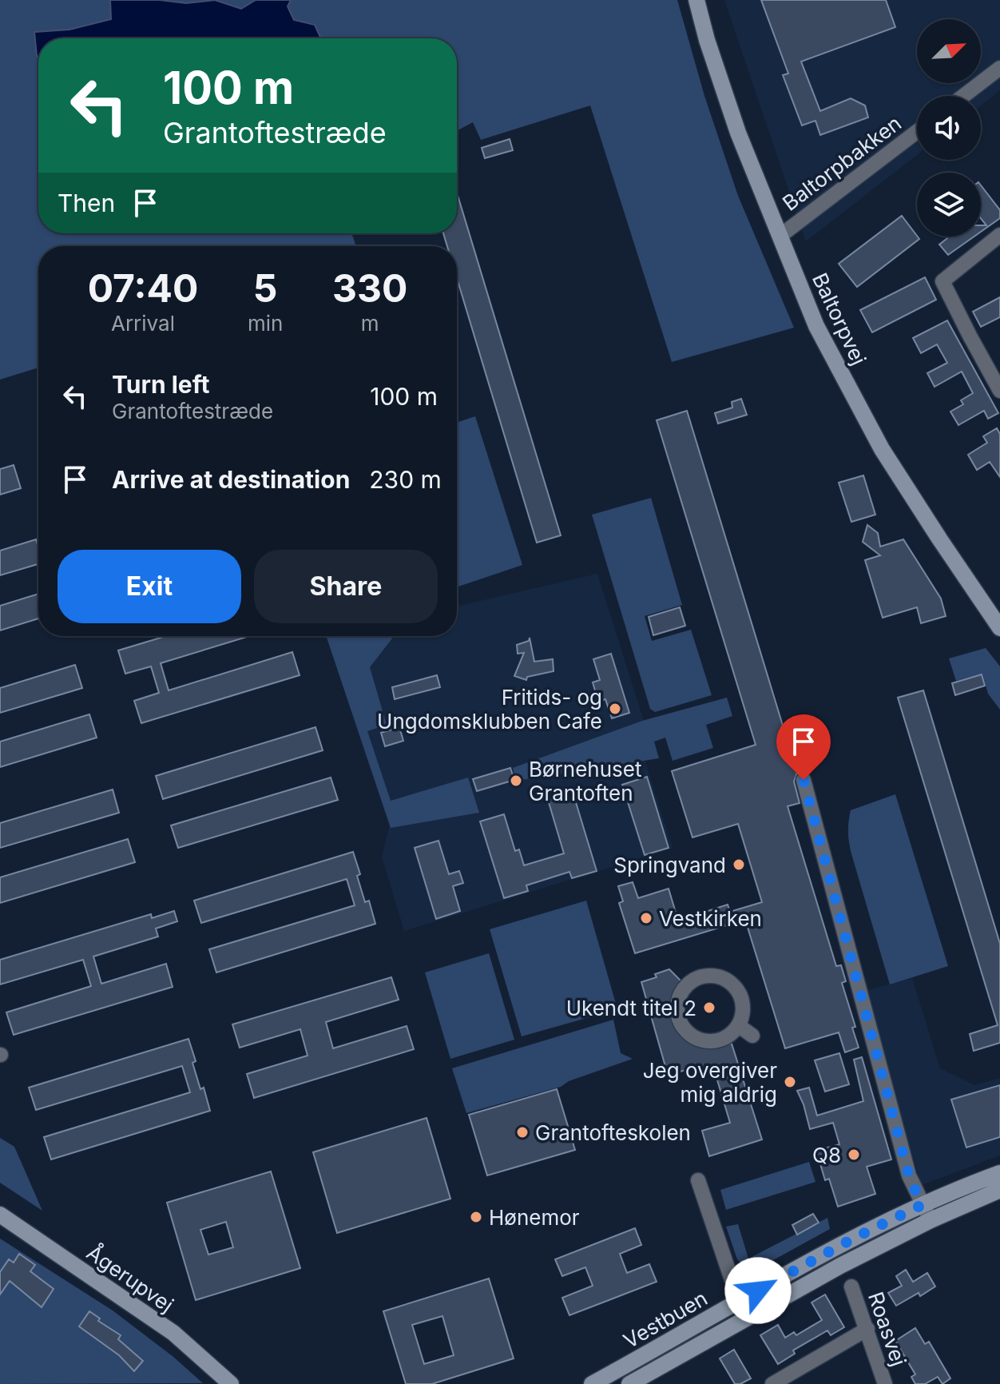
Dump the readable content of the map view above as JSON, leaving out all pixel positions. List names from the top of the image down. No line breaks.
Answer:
{"streets":{"street":["Baltorpbakken","Baltorpvej","Ågerupvej","Vestbuen","Roasvej"]},"crossings":[["Baltorpbakken","Baltorpvej"]],"places":["Fritids- og Ungdomsklubben Cafe","Børnehuset Grantoften","Springvand","Vestkirken","Ukendt titel 2","Jeg overgiver mig aldrig","Grantofteskolen","Q8","Hønemor"],"north":"top right","page":{"turn":["100 m","Grantoftestræde"],"then":"Then","eta":["07:40","Arrival","5","min","330","m"],"list":[{"name":"Turn left","note":"Grantoftestræde","value":"100 m"},{"name":"Arrive at destination","value":"230 m"}],"buttons":["Exit","Share"]}}
